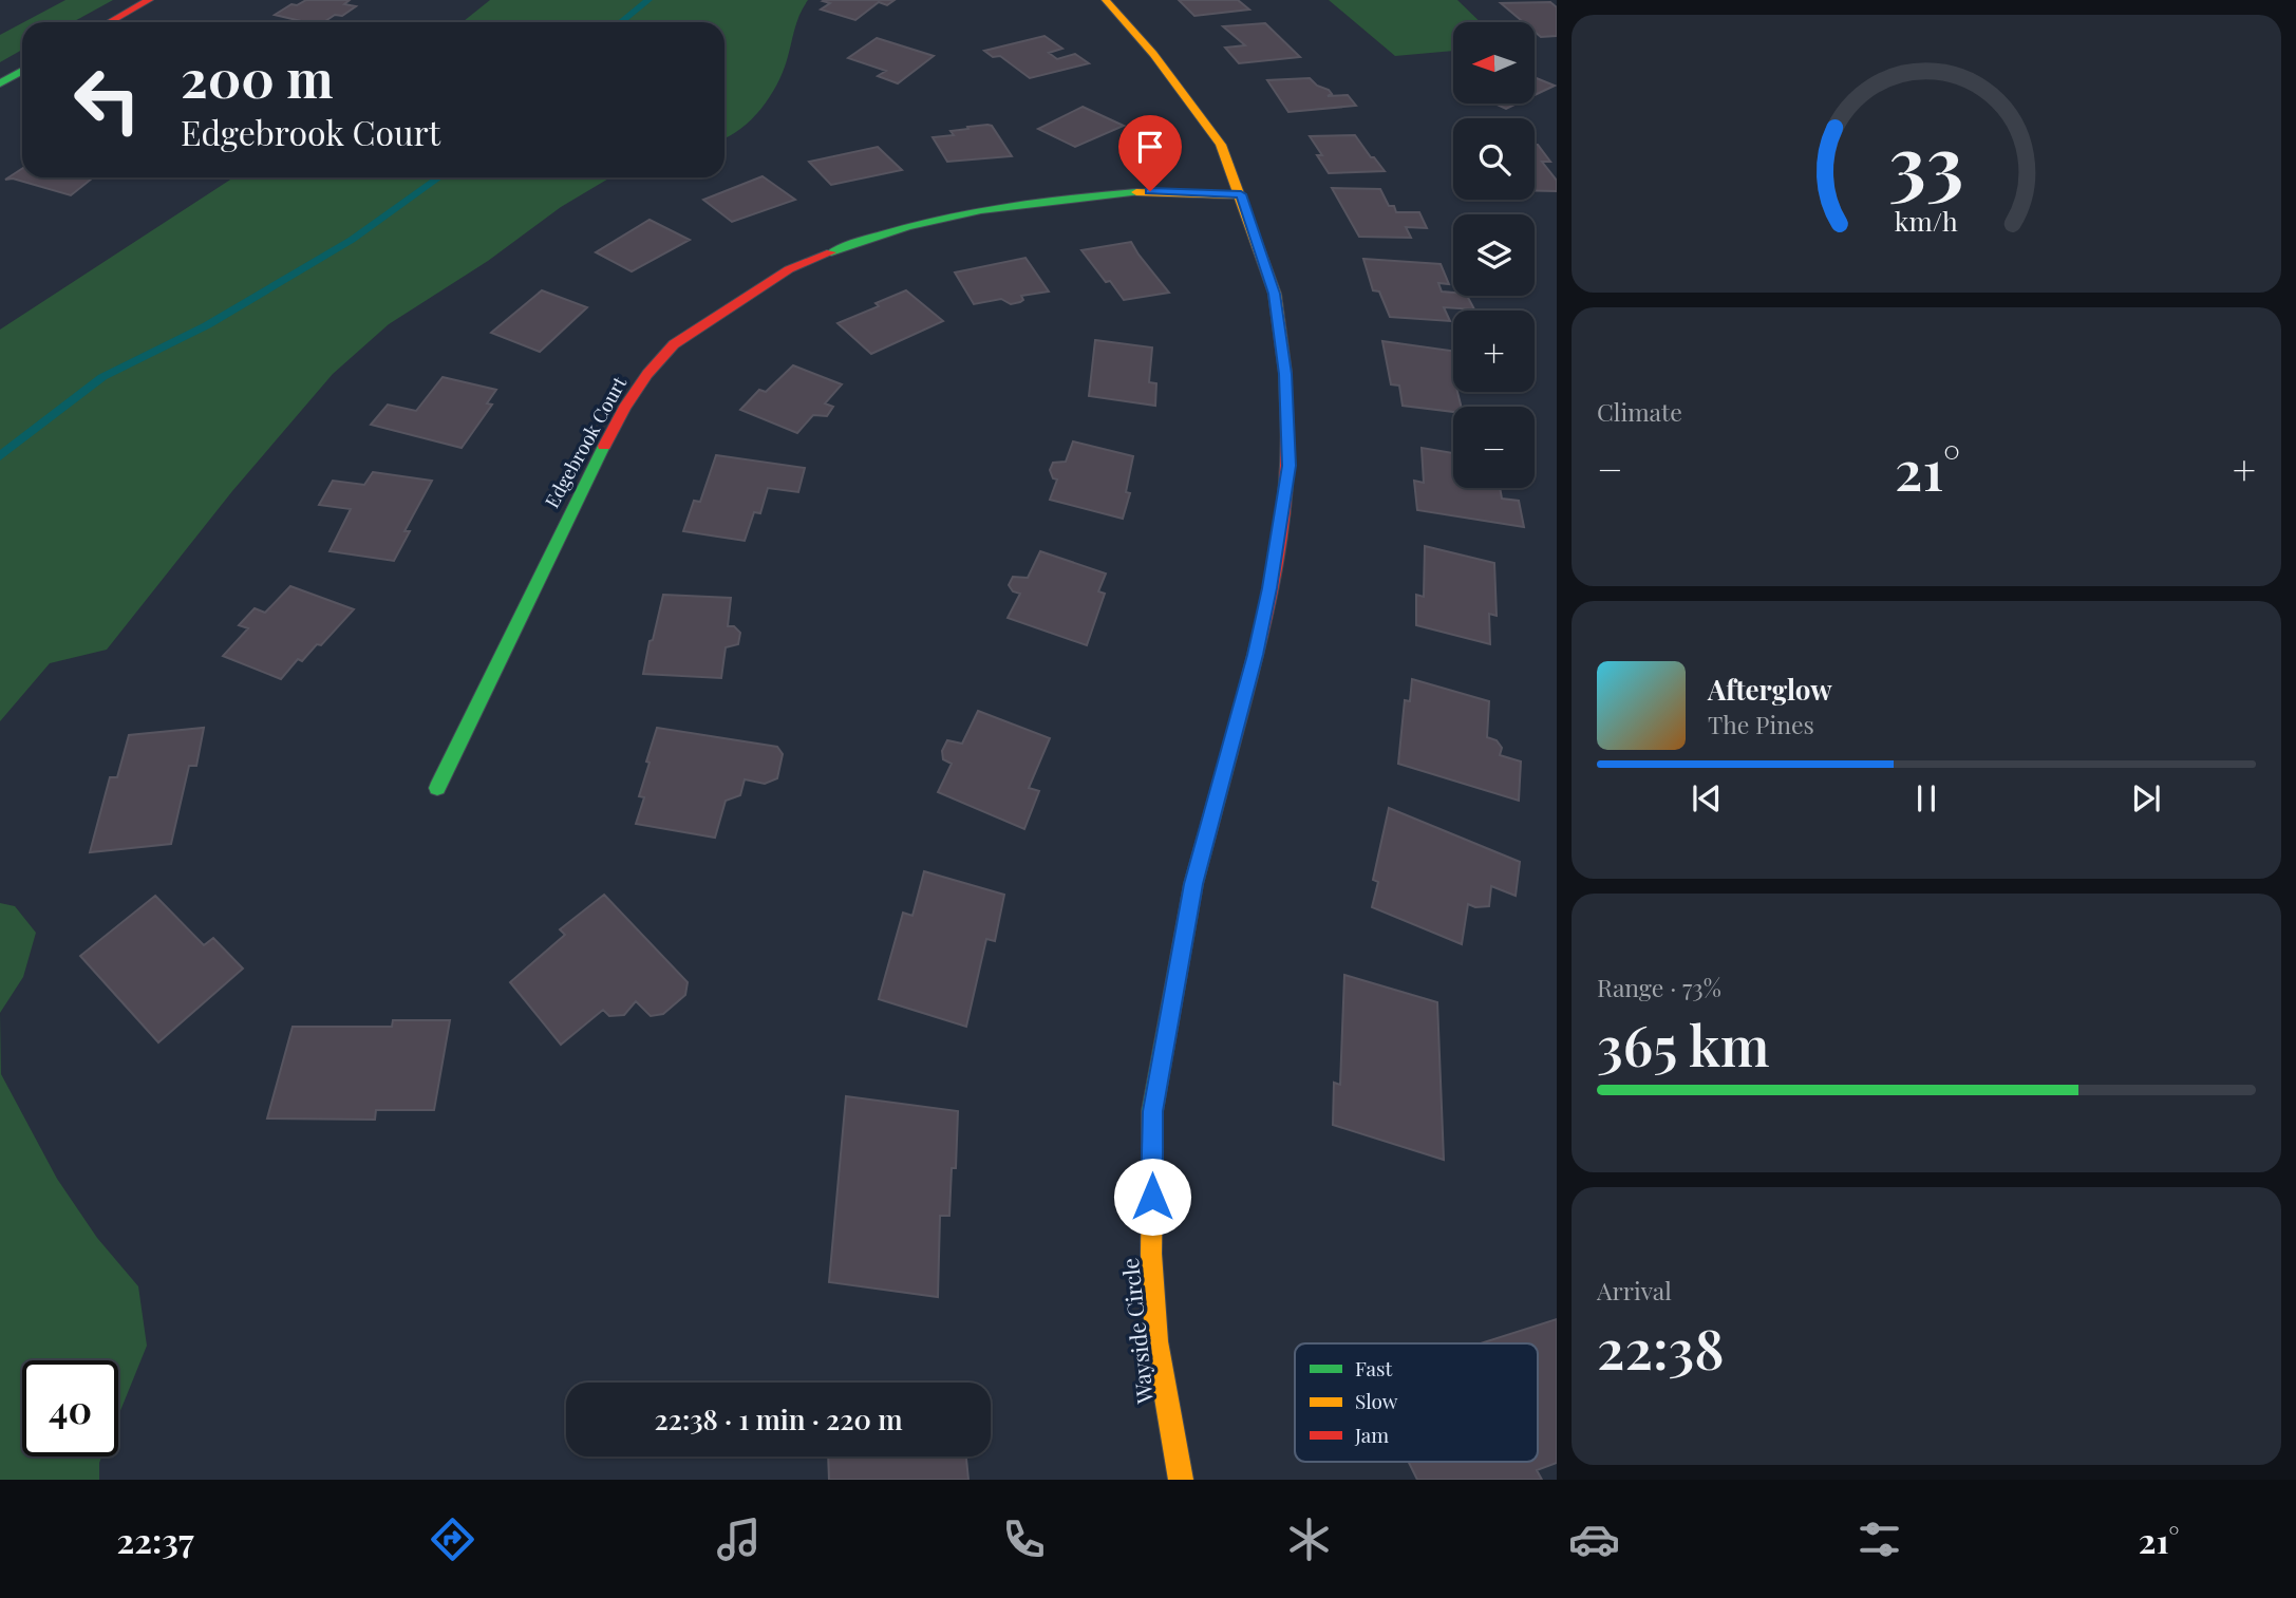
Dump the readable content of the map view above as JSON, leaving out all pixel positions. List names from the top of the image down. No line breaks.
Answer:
{"streets":{"street":["Edgebrook Court","Wayside Circle"]},"crossings":[["Edgebrook Court","Wayside Circle"]],"legend":["Fast","Slow","Jam"],"north":"left","page":{"map_buttons":["+","−"],"turn":["200 m","Edgebrook Court"],"tile":["Climate",["Range · 73%","365 km"],["Arrival","22:38"]],"heat":["−","21°","+"],"song":["Afterglow","The Pines"],"limit":"40","trip":"22:38 · 1 min · 220 m","tabs":["22:37","21°"],"gauge":["33","km/h"]}}
